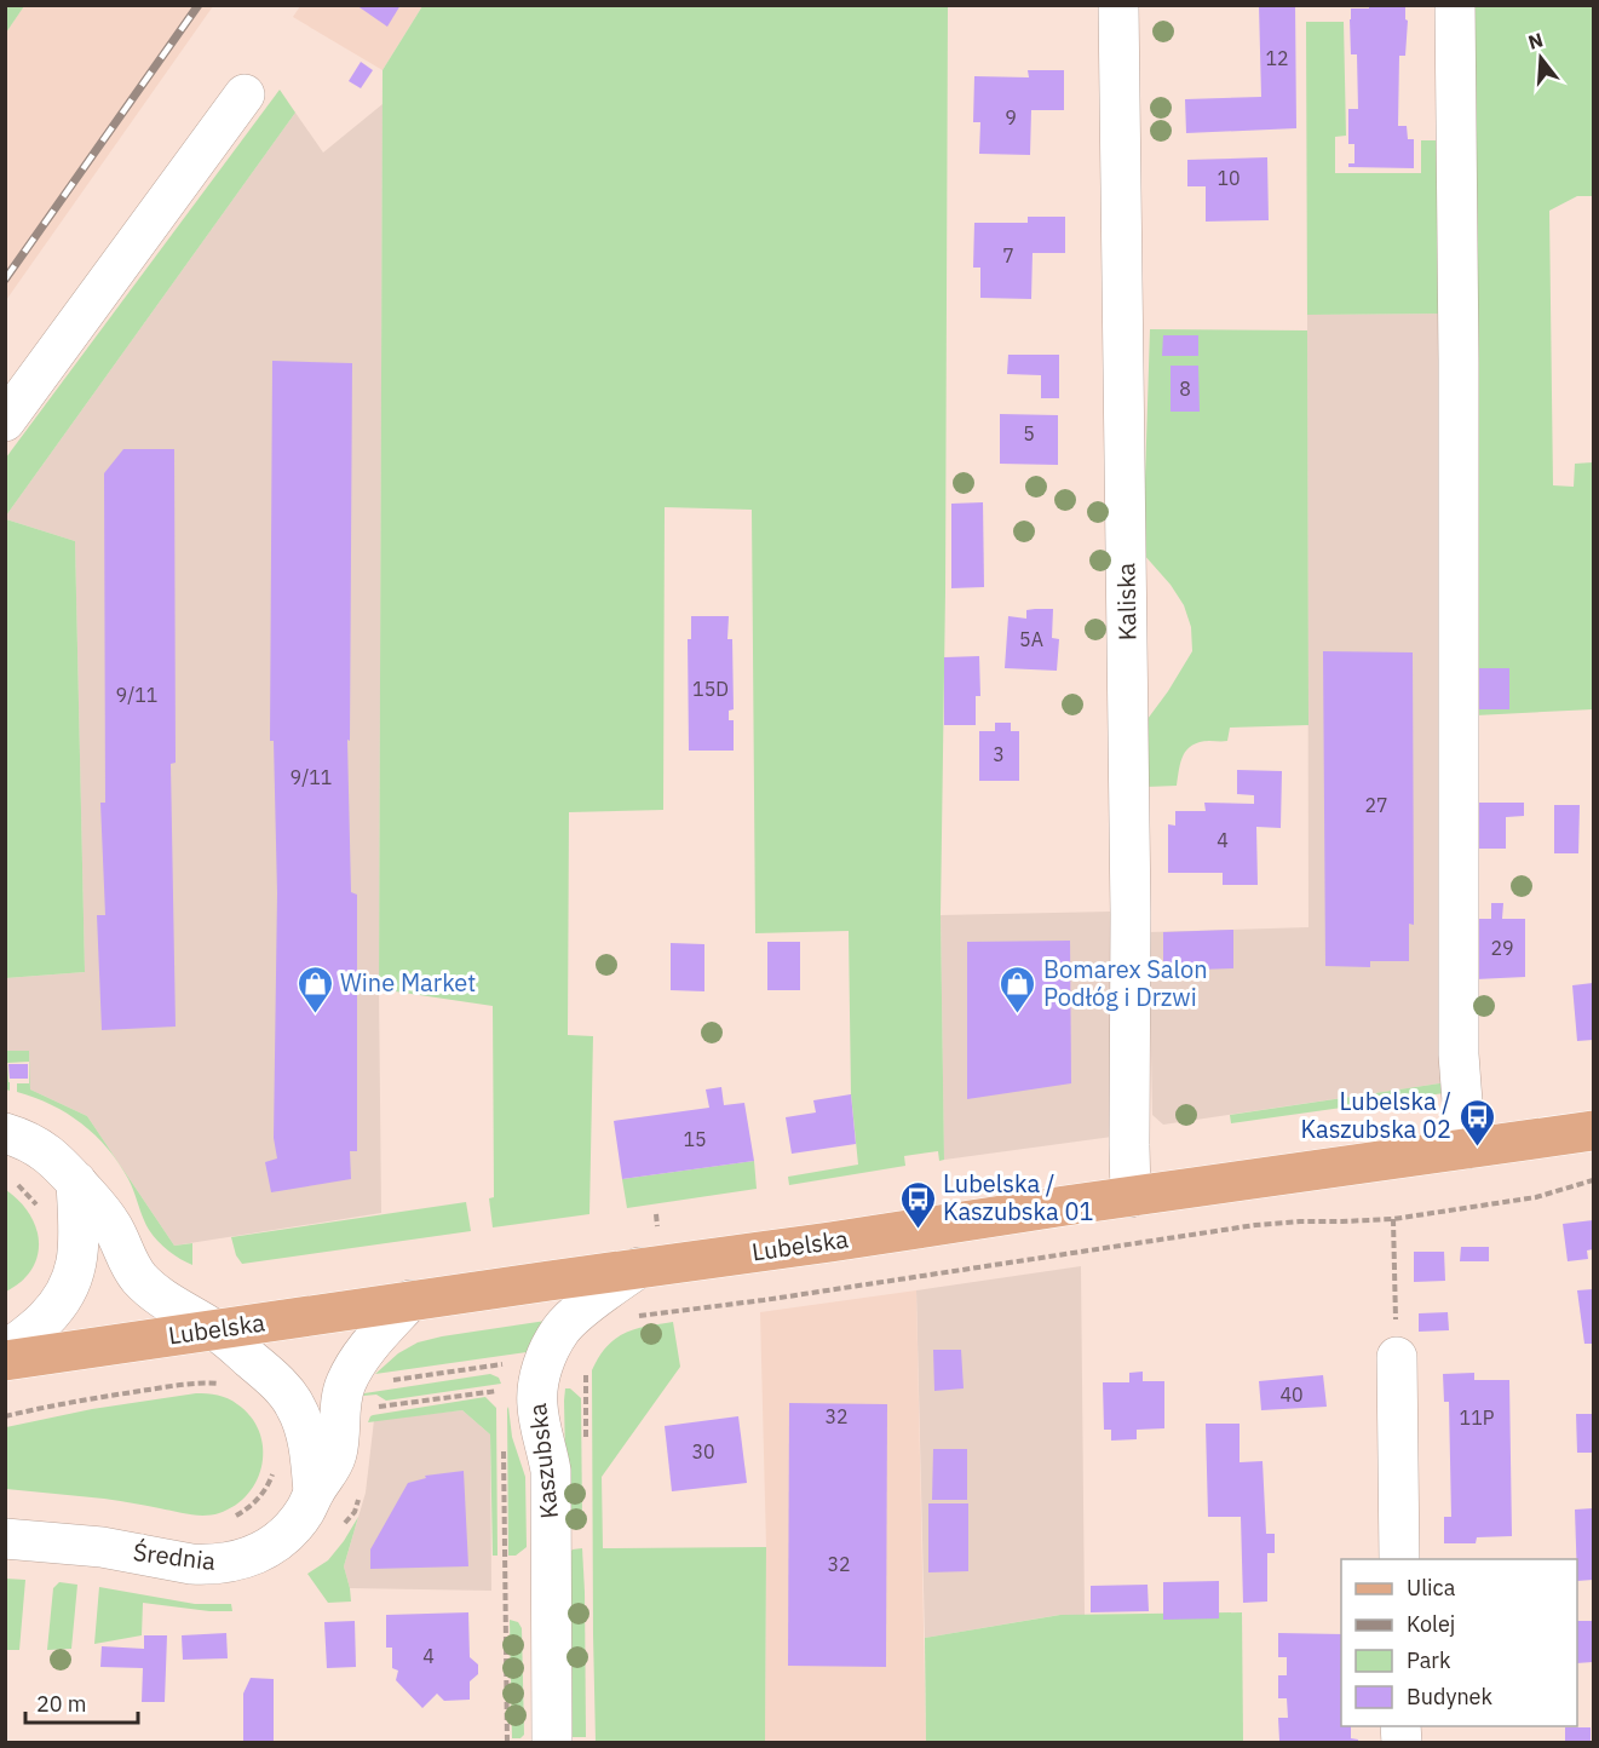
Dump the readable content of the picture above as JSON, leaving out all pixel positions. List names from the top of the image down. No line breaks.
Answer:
{"streets":{"main road":["Lubelska"],"street":["Kaliska","Kaszubska","Średnia"]},"crossings":[["Kaliska","Lubelska"],["Lubelska","Kaszubska"],["Lubelska","Średnia"]],"places":{"shop":["Wine Market","Bomarex Salon Podłóg i Drzwi"],"bus stop":["Lubelska / Kaszubska 02","Lubelska / Kaszubska 01"]},"house_numbers":["12","9","10","7","8","5","5A","15D","9/11","3","9/11","27","4","29","15","40","32","11P","30","32","4"],"legend":["Ulica","Kolej","Park","Budynek"],"scale_bar":"20 m","north":"top"}
